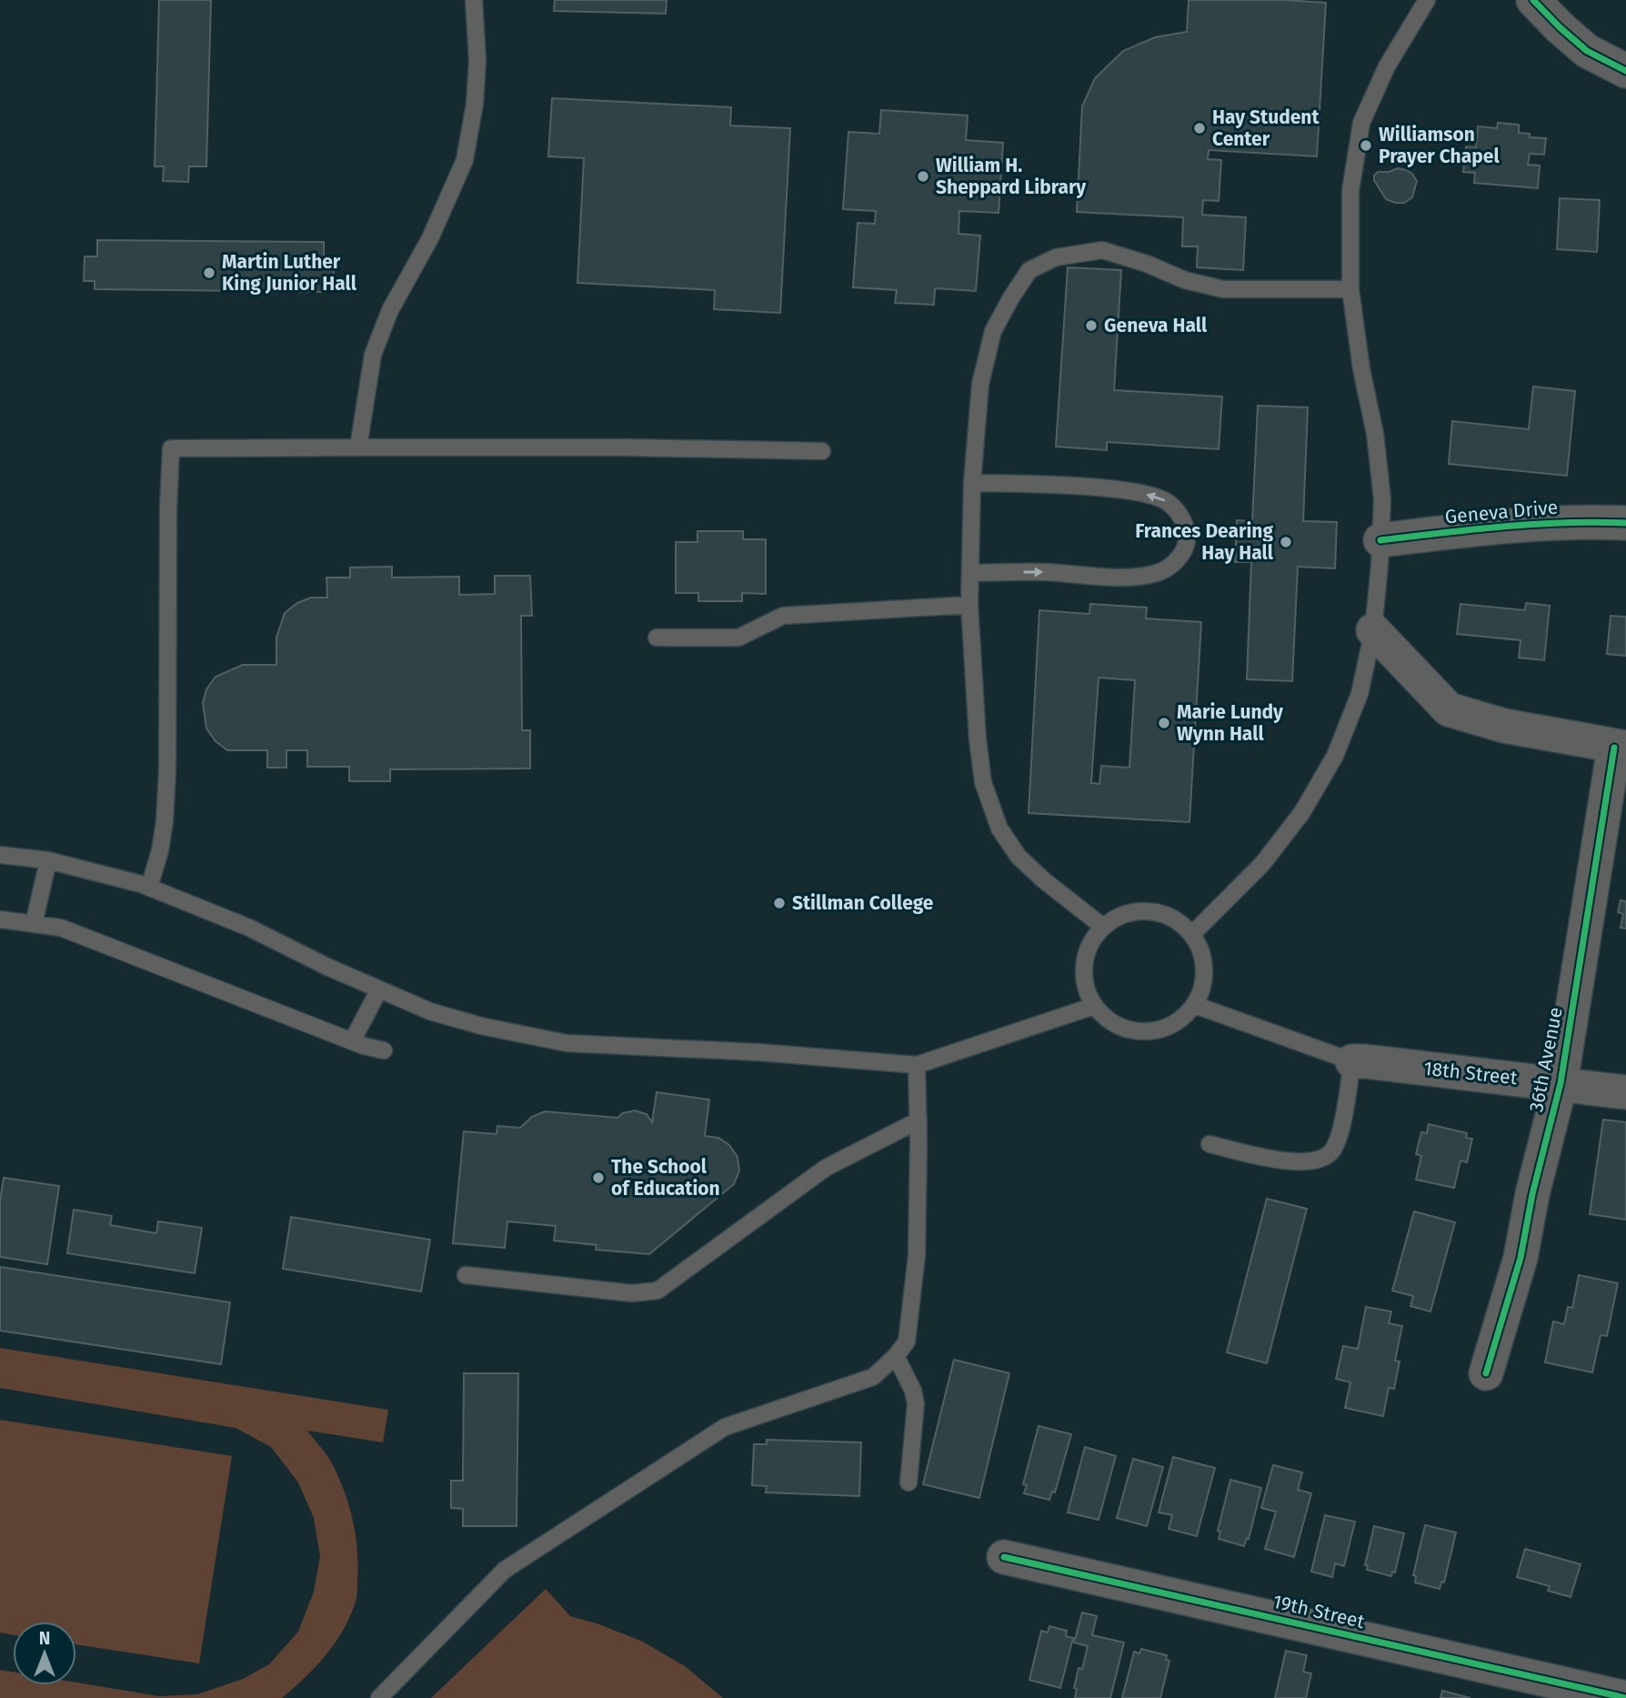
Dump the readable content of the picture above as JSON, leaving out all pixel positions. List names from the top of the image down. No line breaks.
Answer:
{"streets":{"street":["Geneva Drive","36th Avenue","18th Street","19th Street"]},"crossings":[["36th Avenue","18th Street"]],"places":["Hay Student Center","Williamson Prayer Chapel","William H. Sheppard Library","Martin Luther King Junior Hall","Geneva Hall","Frances Dearing Hay Hall","Marie Lundy Wynn Hall","Stillman College","The School of Education"],"north":"top"}
